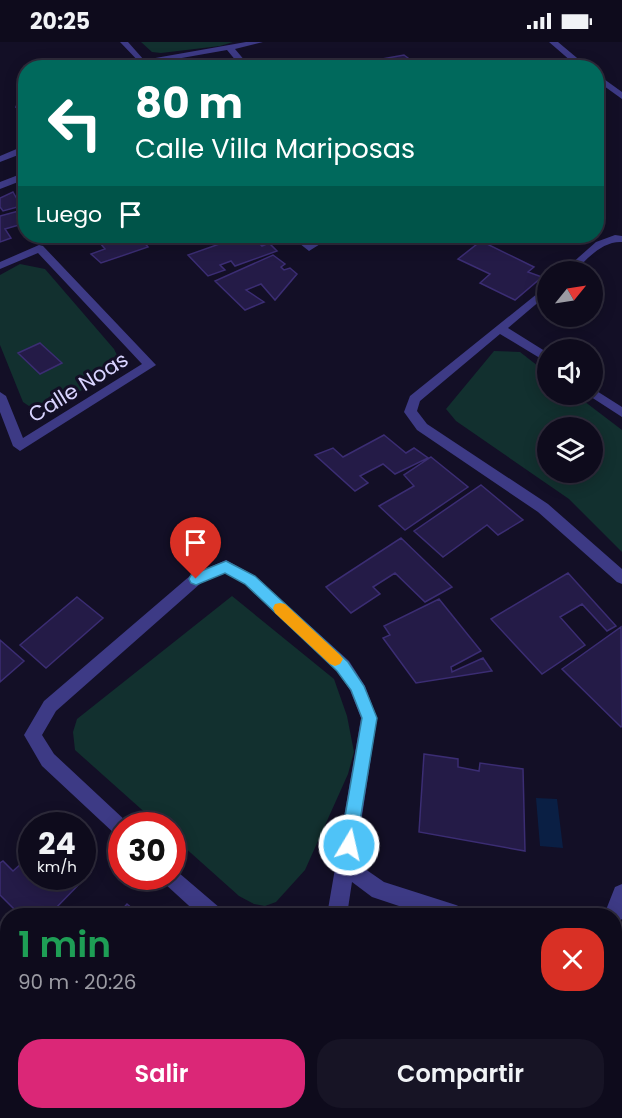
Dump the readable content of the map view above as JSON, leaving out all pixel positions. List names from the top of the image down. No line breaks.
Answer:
{"streets":{"street":["Calle Noas"]},"north":"top right","page":{"status":"20:25","turn":["80 m","Calle Villa Mariposas"],"then":"Luego","speed":"24 km/h","limit":"30","heading":["1 min","90 m · 20:26"],"buttons":["Salir","Compartir"]}}
